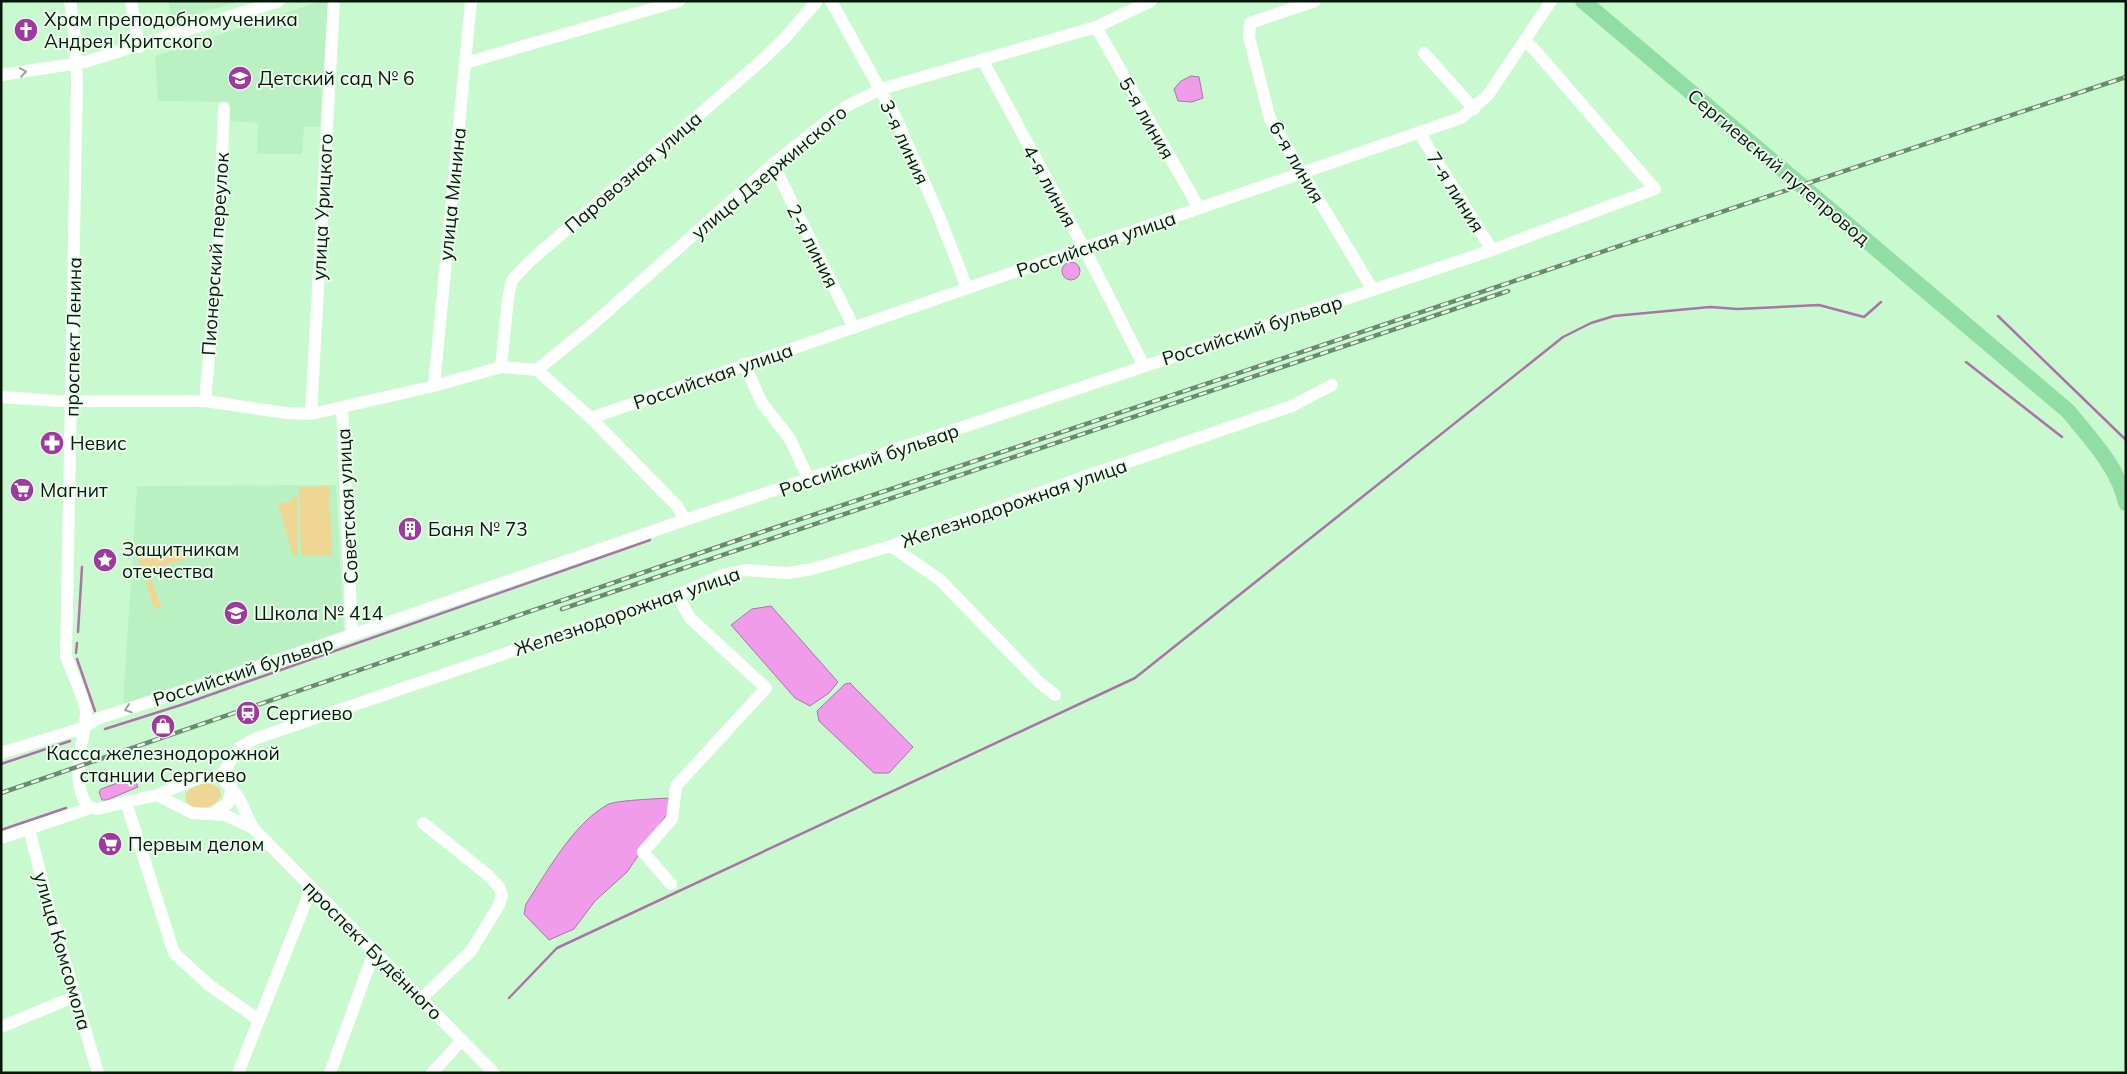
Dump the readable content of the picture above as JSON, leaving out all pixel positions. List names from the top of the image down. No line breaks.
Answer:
{"streets":{"main road":["Сергиевский путепровод"],"street":["5-я линия","3-я линия","6-я линия","Паровозная улица","улица Дзержинского","4-я линия","7-я линия","улица Минина","улица Урицкого","Российская улица","2-я линия","Пионерский переулок","Российский бульвар","проспект Ленина","Железнодорожная улица","Советская улица","проспект Будённого","улица Комсомола"]},"crossings":[["5-я линия","улица Дзержинского"],["5-я линия","Российская улица"],["3-я линия","улица Дзержинского"],["3-я линия","Российская улица"],["6-я линия","Российская улица"],["6-я линия","Российский бульвар"],["улица Дзержинского","4-я линия"],["улица Дзержинского","2-я линия"],["4-я линия","Российская улица"],["4-я линия","Российский бульвар"],["7-я линия","Российская улица"],["7-я линия","Российский бульвар"],["Российская улица","2-я линия"],["Российская улица","Российский бульвар"],["Российский бульвар","проспект Ленина"],["Российский бульвар","Советская улица"],["Железнодорожная улица","проспект Будённого"]],"places":{"church":["Храм преподобномученика Андрея Критского"],"school or university":["Детский сад № 6","Школа № 414"],"pharmacy":["Невис"],"supermarket":["Магнит","Первым делом"],"building":["Баня № 73"],"place":["Защитникам отечества"],"station":["Сергиево"],"shop":["Касса железнодорожной станции Сергиево"]}}
